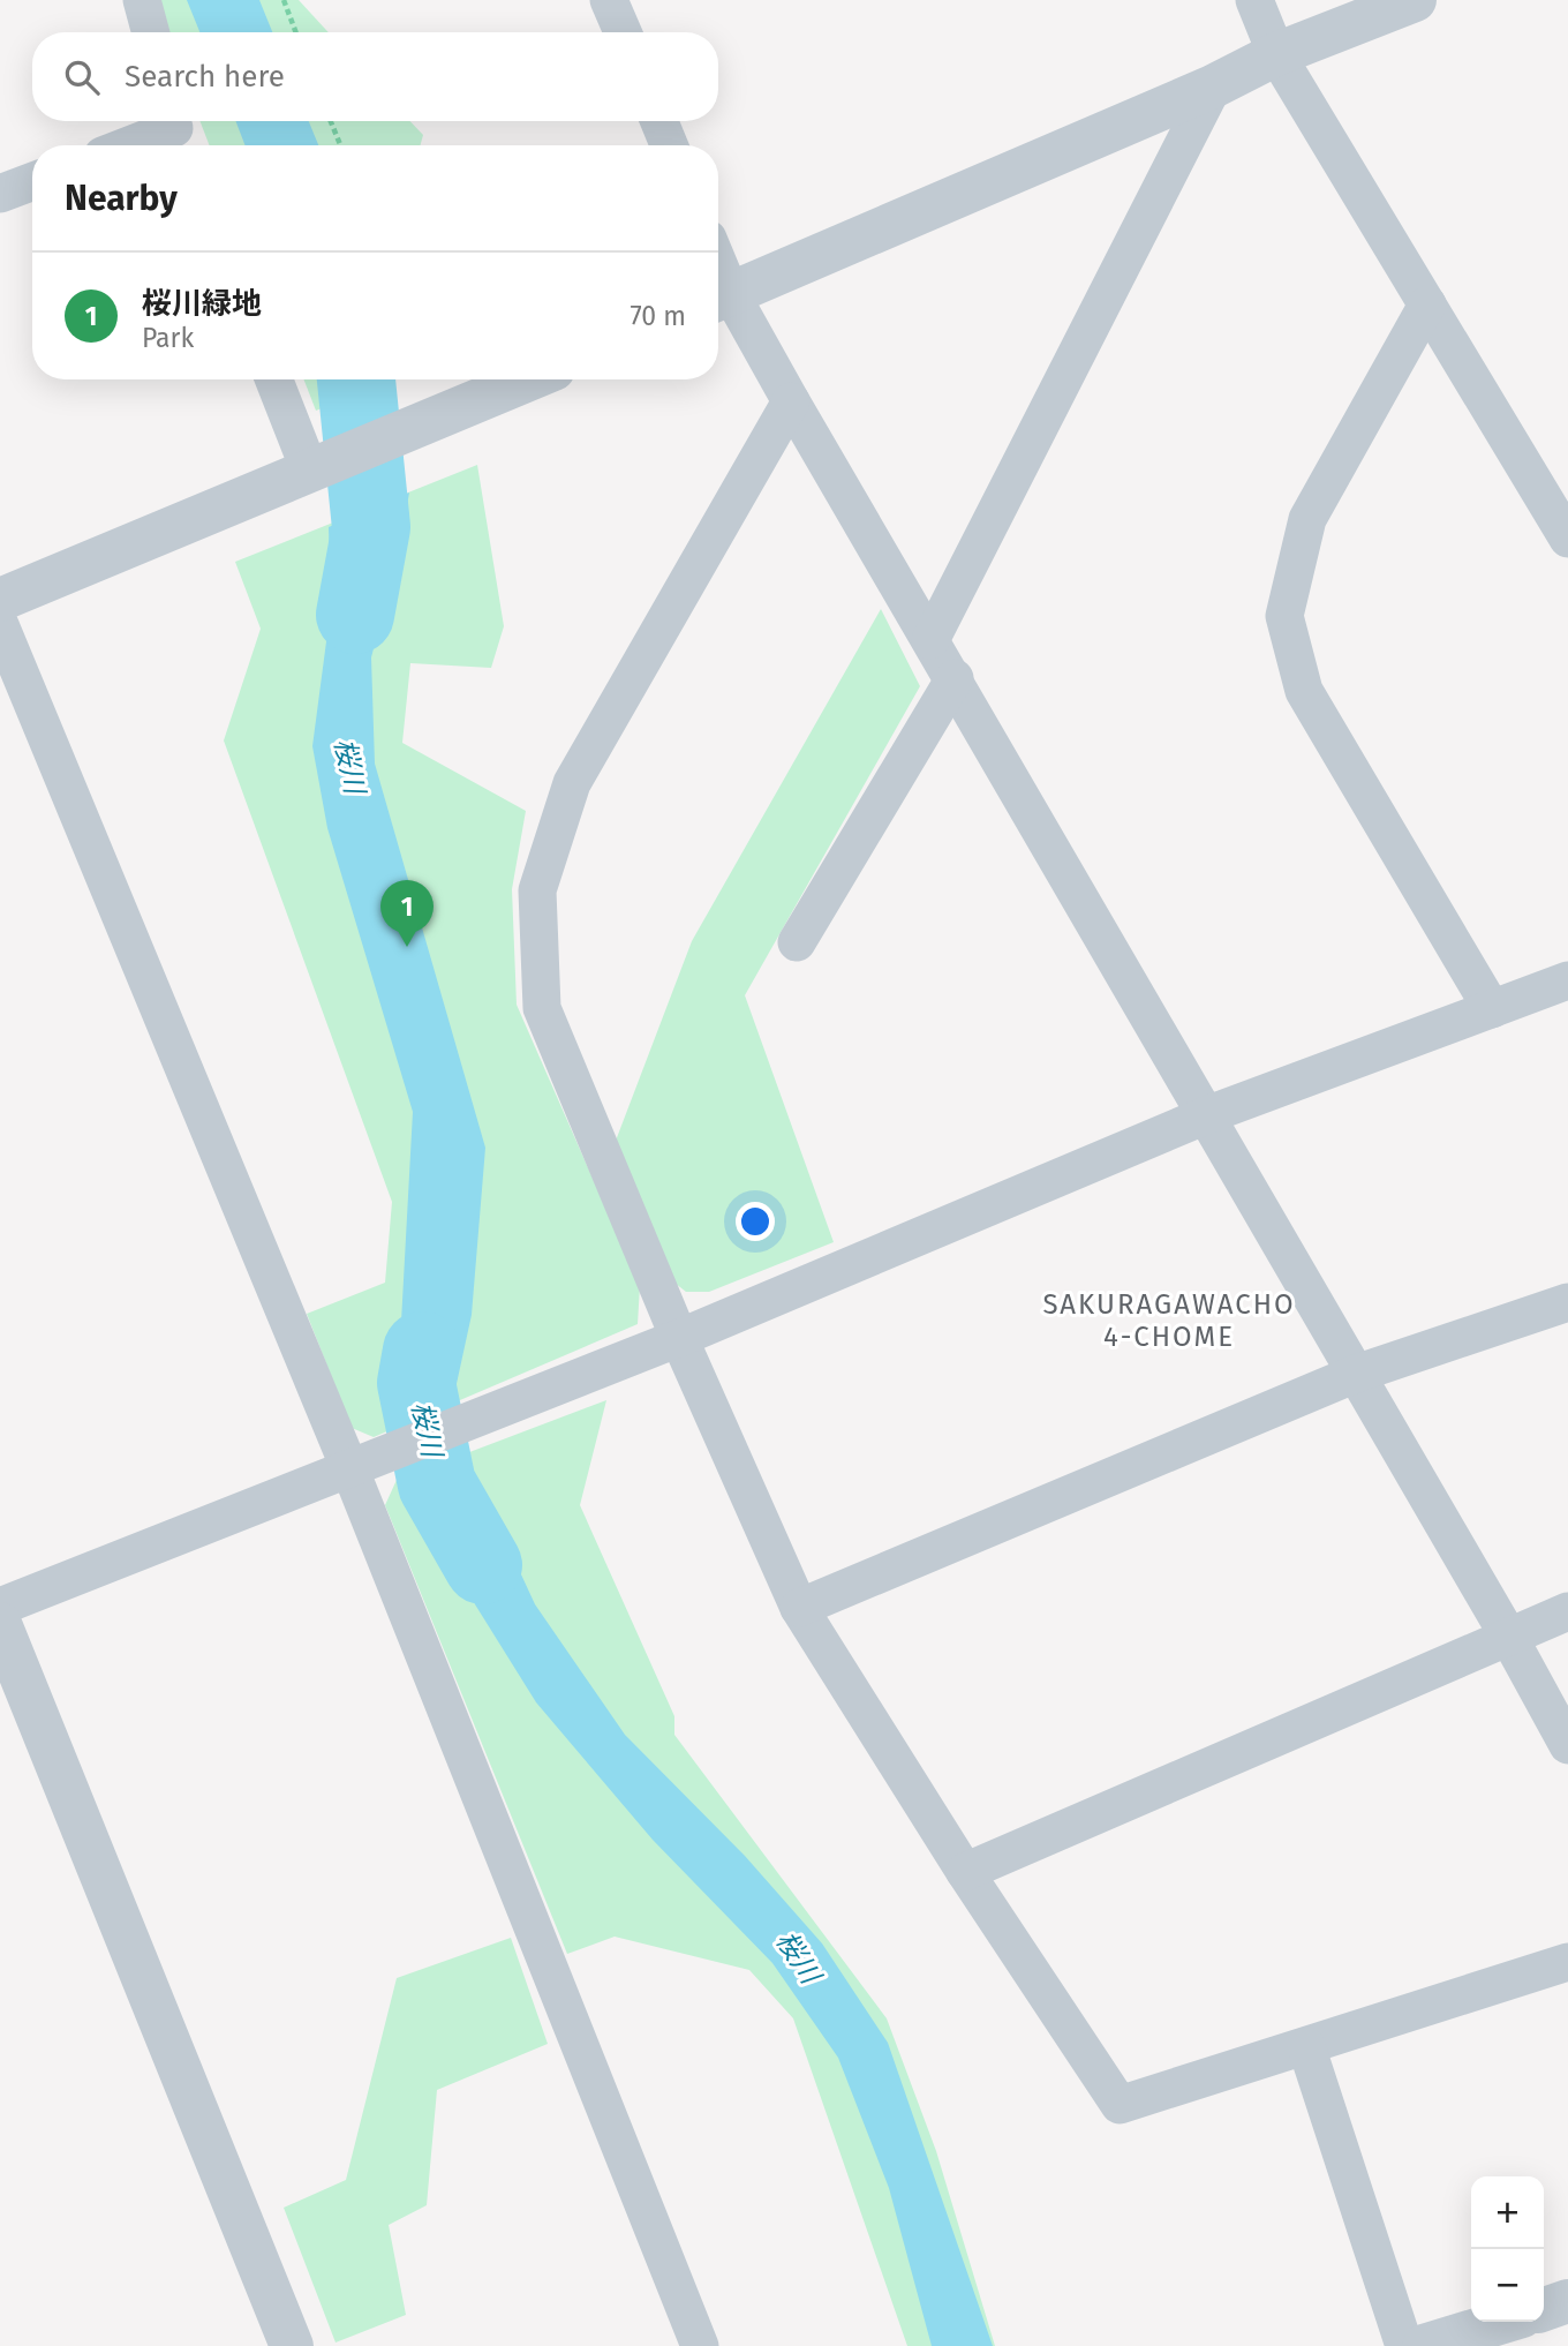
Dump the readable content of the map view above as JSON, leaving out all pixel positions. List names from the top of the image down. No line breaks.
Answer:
{"districts":["SAKURAGAWACHO 4-CHOME"],"water":["桜川"],"page":{"search":"Search here","heading":"Nearby","list":[{"mark":"1","name":"桜川緑地","note":"Park","value":"70 m"}],"pins":"1","map_buttons":["+","−"]}}
